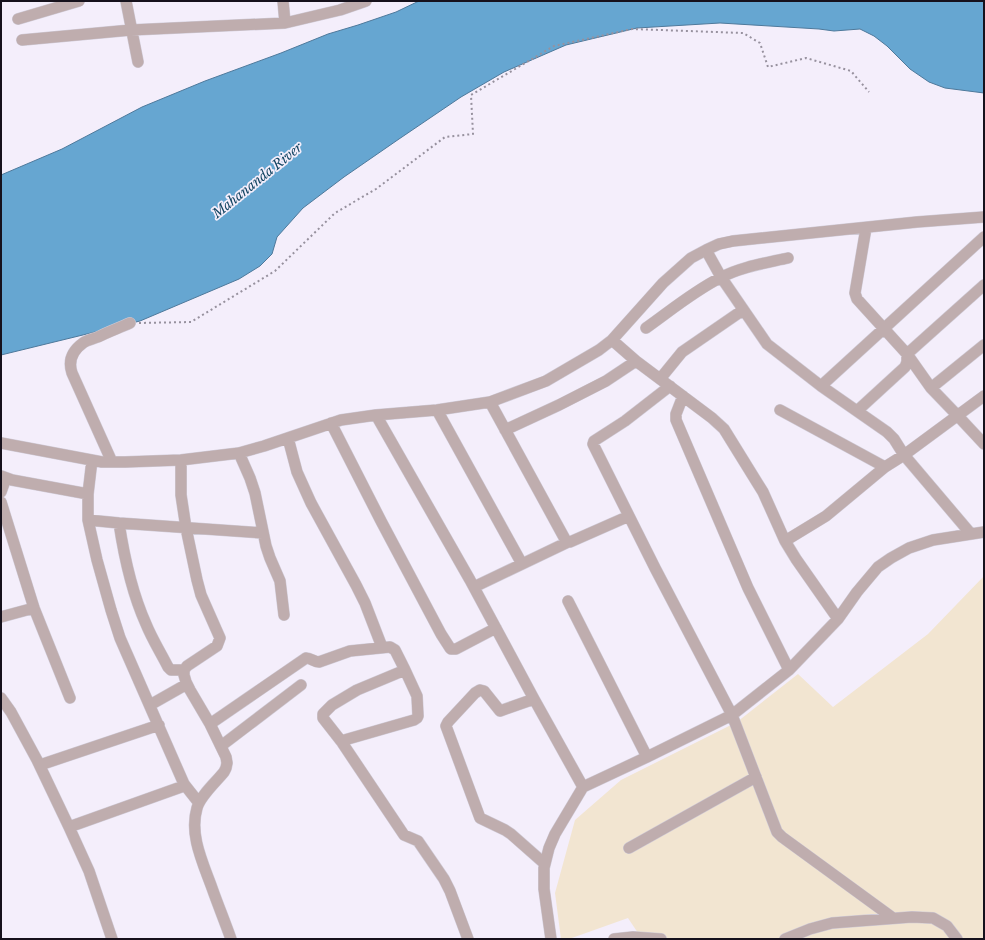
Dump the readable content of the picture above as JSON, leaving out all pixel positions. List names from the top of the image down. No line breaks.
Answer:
{"water":["Mahananda River"]}
